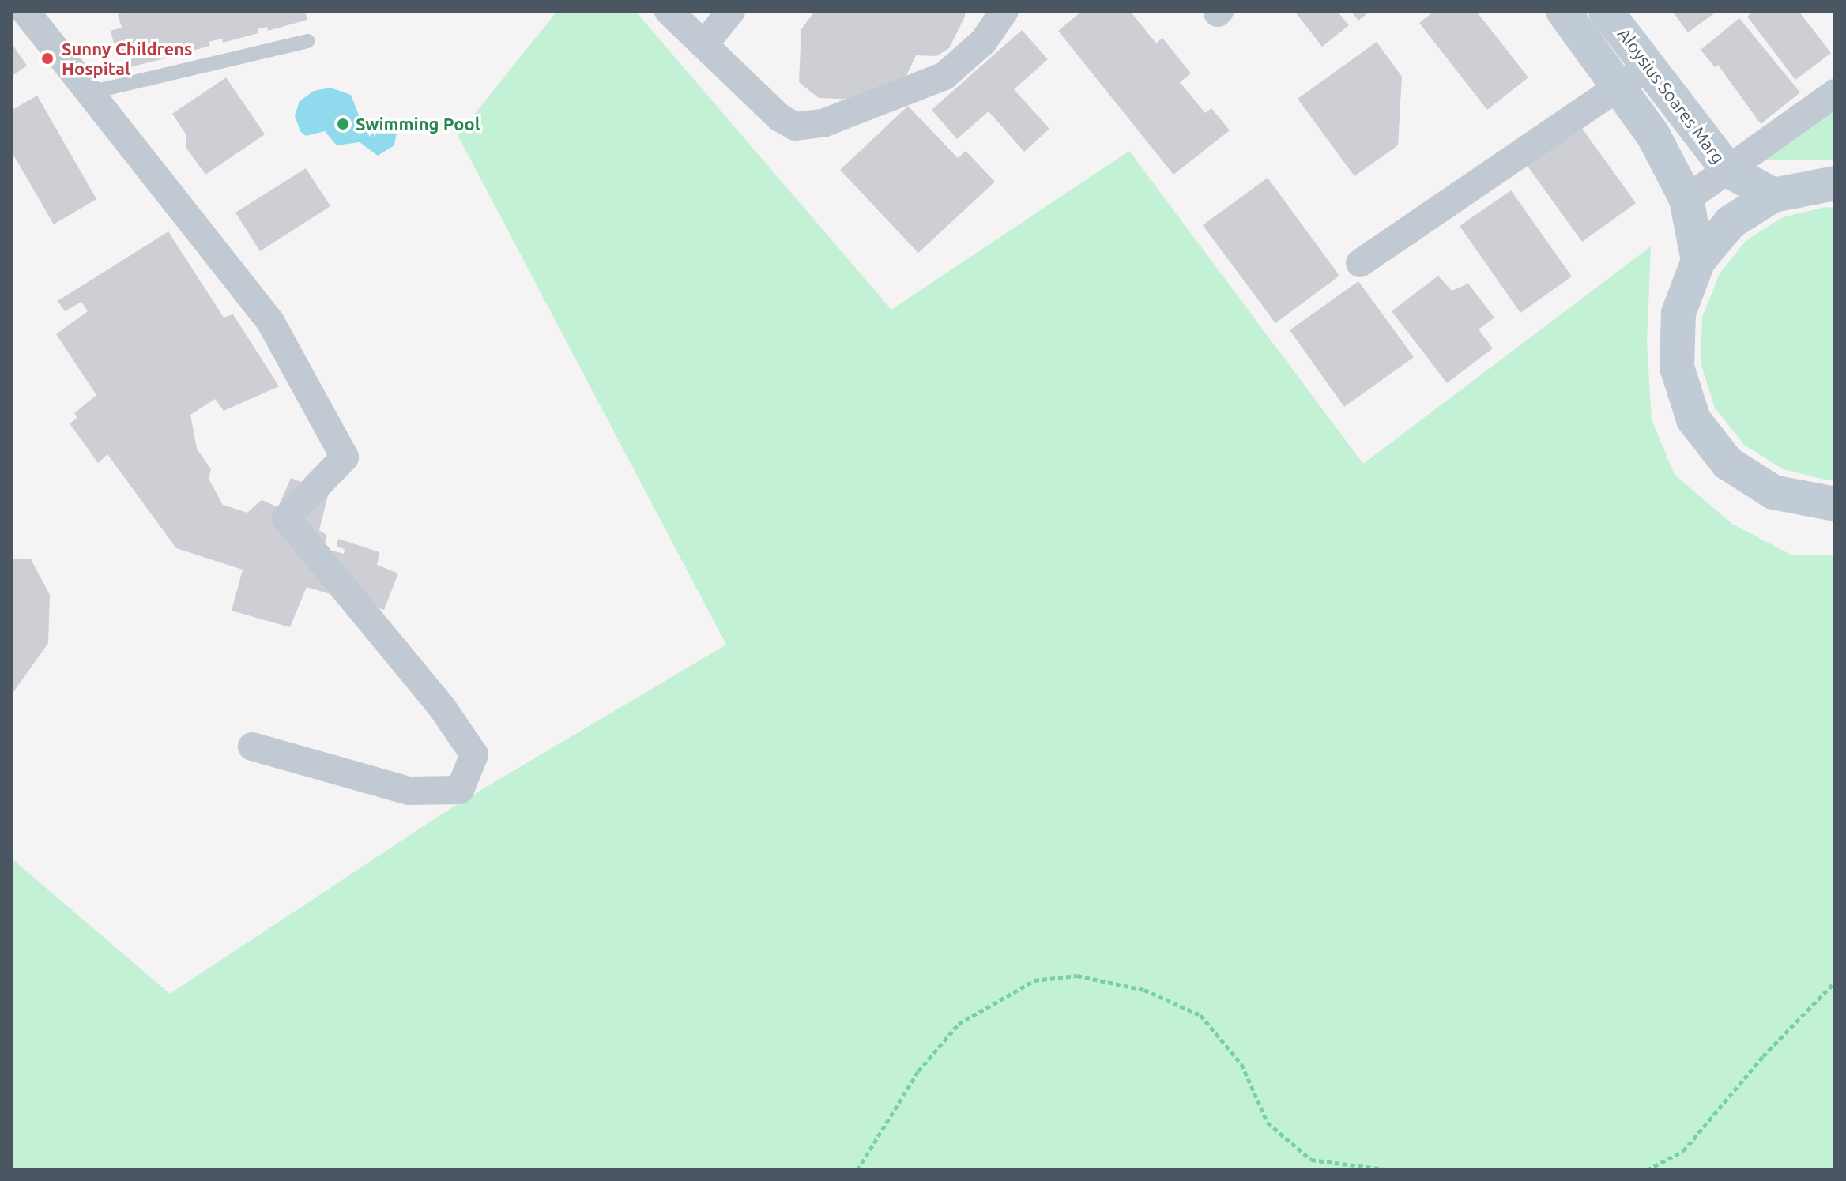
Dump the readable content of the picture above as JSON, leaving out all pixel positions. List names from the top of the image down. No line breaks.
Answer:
{"streets":{"main road":["Aloysius Soares Marg"]},"places":["Sunny Childrens Hospital","Swimming Pool"]}
